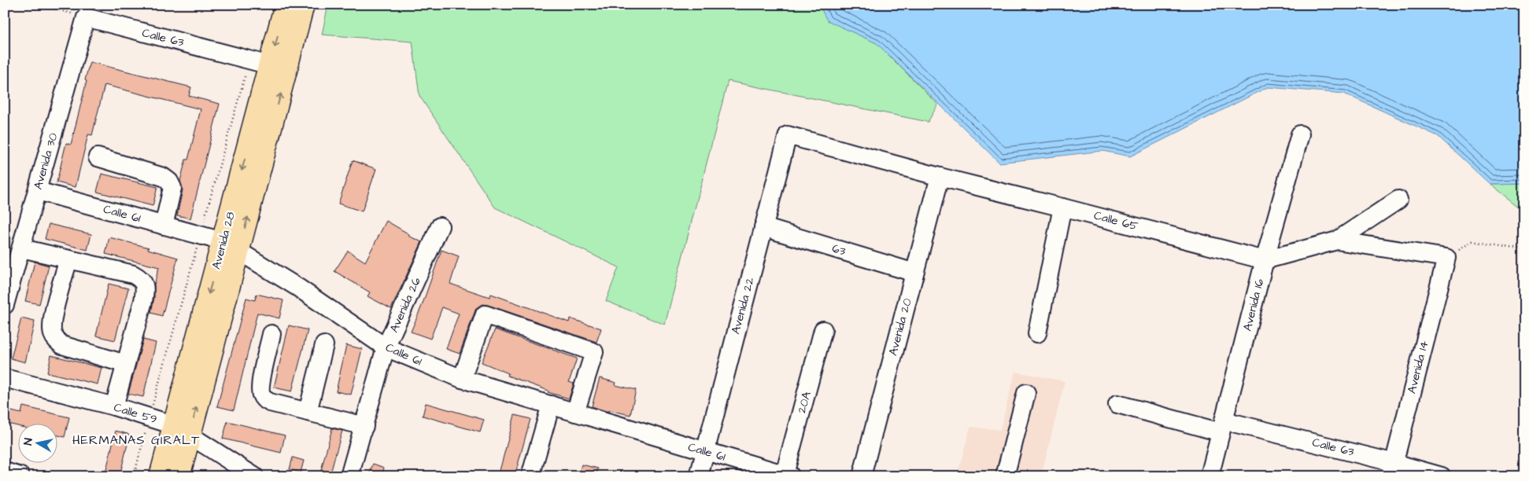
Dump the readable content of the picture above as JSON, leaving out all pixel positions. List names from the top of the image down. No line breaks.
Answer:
{"streets":{"main road":["Avenida 28"],"street":["Calle 63","Avenida 30","Calle 61","Calle 65","63","Avenida 26","Avenida 16","Avenida 22","Avenida 20","Avenida 14","20A","Calle 59"]},"crossings":[["Calle 63","Avenida 30"],["Calle 63","Avenida 28"],["Calle 63","Avenida 16"],["Calle 63","Avenida 14"],["Avenida 30","Calle 61"],["Calle 61","Avenida 28"],["Calle 61","Avenida 26"],["Calle 61","Avenida 22"],["Calle 61","20A"],["Calle 65","Avenida 16"],["Calle 65","Avenida 22"],["Calle 65","Avenida 20"],["Calle 65","Avenida 14"],["Avenida 28","Calle 59"],["63","Avenida 22"],["63","Avenida 20"]],"districts":["HERMANAS GIRALT"],"north":"left"}
